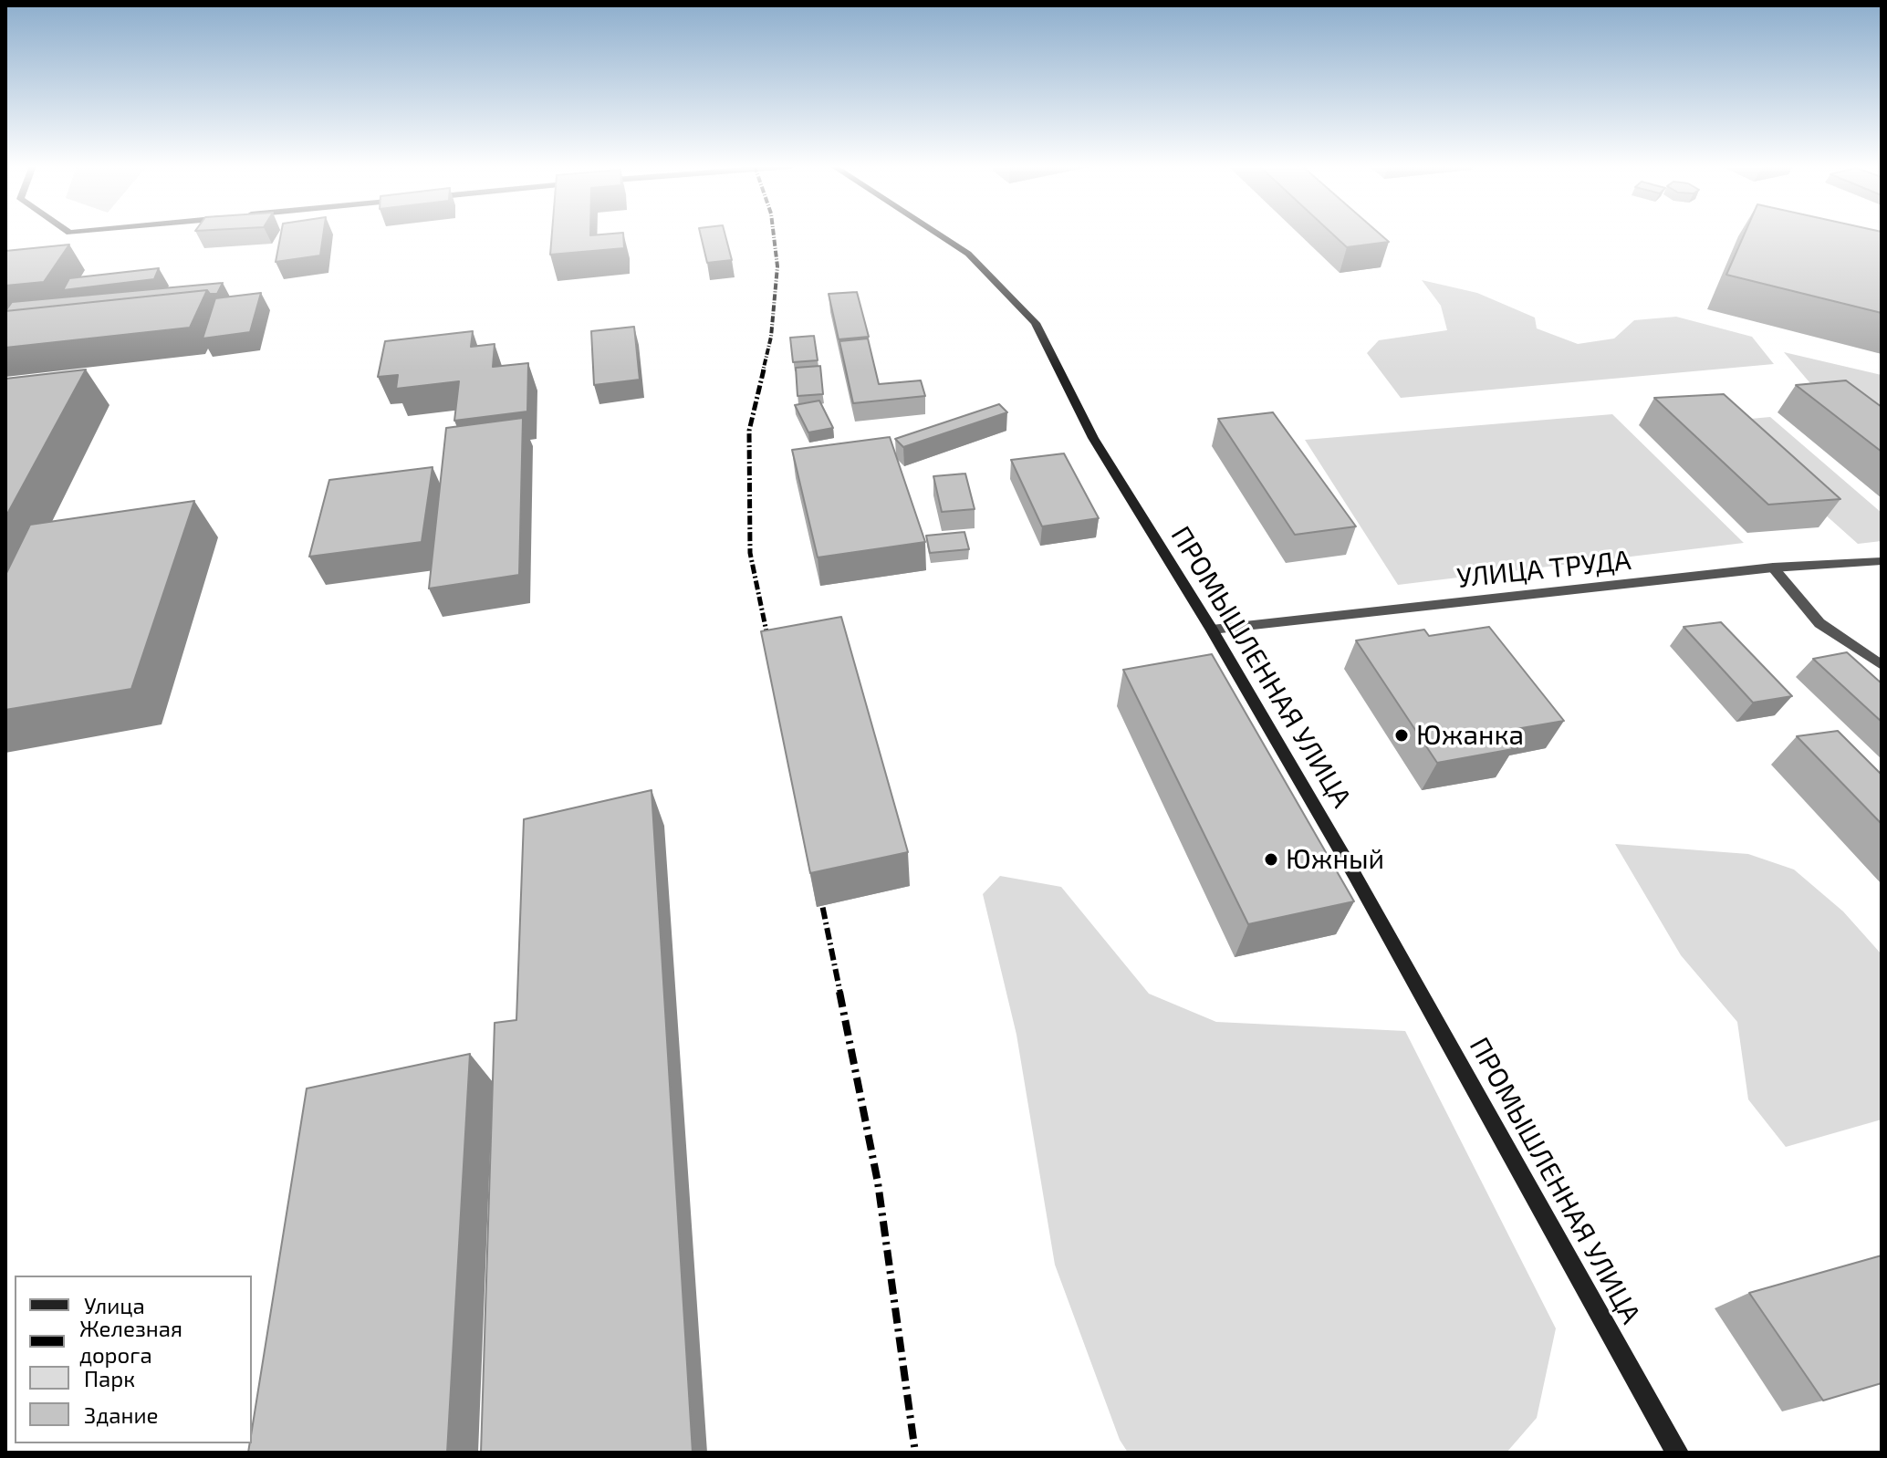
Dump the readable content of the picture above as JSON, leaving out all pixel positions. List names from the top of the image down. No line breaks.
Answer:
{"streets":{"main road":["ПРОМЫШЛЕННАЯ УЛИЦА"],"street":["УЛИЦА ТРУДА"]},"crossings":[["УЛИЦА ТРУДА","ПРОМЫШЛЕННАЯ УЛИЦА"]],"places":["Южанка","Южный"],"legend":["Улица","Железная дорога","Парк","Здание"]}
